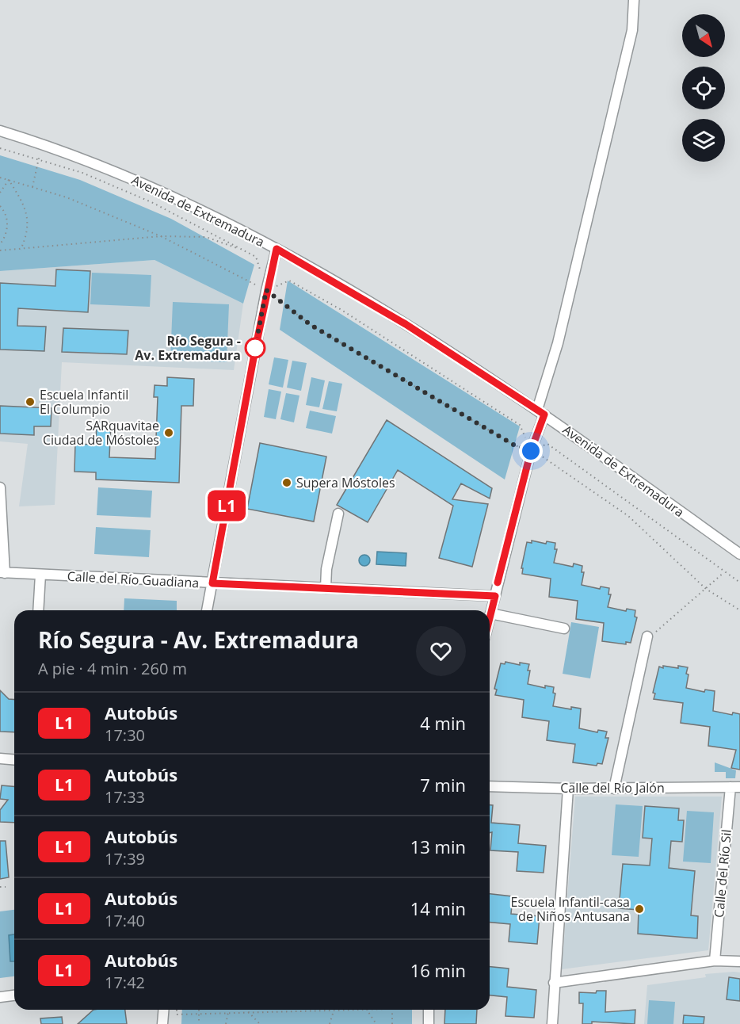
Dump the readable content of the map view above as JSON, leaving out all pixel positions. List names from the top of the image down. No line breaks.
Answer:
{"streets":{"street":["Avenida de Extremadura","Calle del Río Guadiana","Calle del Río Jalón","Calle del Río Sil"]},"crossings":[["Calle del Río Jalón","Calle del Río Sil"]],"places":["Río Segura - Av. Extremadura","Escuela Infantil El Columpio","SARquavitae Ciudad de Móstoles","Supera Móstoles","Escuela Infantil-casa de Niños Antusana"],"lines":["bus line L1"],"north":"bottom right","page":{"on_map":"L1","heading":["Río Segura - Av. Extremadura","A pie · 4 min · 260 m"],"list":[{"mark":"L1","name":"Autobús","note":"17:30","value":"4 min"},{"mark":"L1","name":"Autobús","note":"17:33","value":"7 min"},{"mark":"L1","name":"Autobús","note":"17:39","value":"13 min"},{"mark":"L1","name":"Autobús","note":"17:40","value":"14 min"},{"mark":"L1","name":"Autobús","note":"17:42","value":"16 min"}]}}
